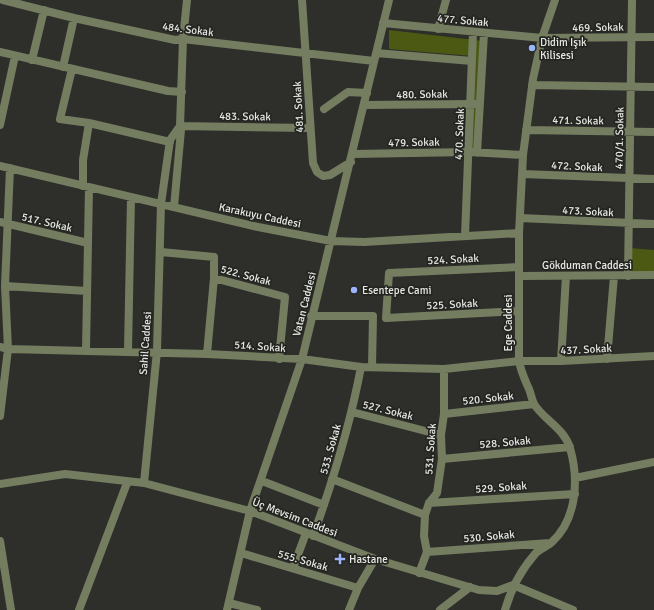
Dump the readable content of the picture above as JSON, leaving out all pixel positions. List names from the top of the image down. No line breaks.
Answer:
{"streets":{"street":["477. Sokak","469. Sokak","484. Sokak","480. Sokak","481. Sokak","483. Sokak","471. Sokak","470. Sokak","470/1. Sokak","479. Sokak","472. Sokak","473. Sokak","Karakuyu Caddesi","517. Sokak","524. Sokak","Gökduman Caddesi","522. Sokak","Vatan Caddesi","525. Sokak","Ege Caddesi","Sahil Caddesi","514. Sokak","437. Sokak","520. Sokak","527. Sokak","528. Sokak","533. Sokak","531. Sokak","529. Sokak","Üç Mevsim Caddesi","530. Sokak","555. Sokak"]},"crossings":[["477. Sokak","469. Sokak"],["477. Sokak","470. Sokak"],["477. Sokak","Vatan Caddesi"],["477. Sokak","Ege Caddesi"],["469. Sokak","470/1. Sokak"],["469. Sokak","Ege Caddesi"],["484. Sokak","481. Sokak"],["484. Sokak","Vatan Caddesi"],["480. Sokak","470. Sokak"],["480. Sokak","Vatan Caddesi"],["481. Sokak","483. Sokak"],["481. Sokak","479. Sokak"],["481. Sokak","Vatan Caddesi"],["471. Sokak","470/1. Sokak"],["471. Sokak","Ege Caddesi"],["470. Sokak","479. Sokak"],["470. Sokak","Karakuyu Caddesi"],["470/1. Sokak","472. Sokak"],["470/1. Sokak","473. Sokak"],["470/1. Sokak","Gökduman Caddesi"],["479. Sokak","Vatan Caddesi"],["479. Sokak","Ege Caddesi"],["472. Sokak","Ege Caddesi"],["473. Sokak","Ege Caddesi"],["Karakuyu Caddesi","Vatan Caddesi"],["Karakuyu Caddesi","Ege Caddesi"],["Karakuyu Caddesi","Sahil Caddesi"],["524. Sokak","525. Sokak"],["524. Sokak","Ege Caddesi"],["Gökduman Caddesi","Ege Caddesi"],["522. Sokak","Sahil Caddesi"],["522. Sokak","514. Sokak"],["Vatan Caddesi","514. Sokak"],["Vatan Caddesi","Üç Mevsim Caddesi"],["Vatan Caddesi","555. Sokak"],["525. Sokak","Ege Caddesi"],["Ege Caddesi","514. Sokak"],["Ege Caddesi","437. Sokak"],["Ege Caddesi","520. Sokak"],["Ege Caddesi","528. Sokak"],["Ege Caddesi","529. Sokak"],["Ege Caddesi","Üç Mevsim Caddesi"],["Ege Caddesi","530. Sokak"],["Sahil Caddesi","514. Sokak"],["Sahil Caddesi","Üç Mevsim Caddesi"],["514. Sokak","437. Sokak"],["514. Sokak","533. Sokak"],["514. Sokak","531. Sokak"],["520. Sokak","531. Sokak"],["527. Sokak","533. Sokak"],["527. Sokak","531. Sokak"],["528. Sokak","531. Sokak"],["533. Sokak","Üç Mevsim Caddesi"],["533. Sokak","555. Sokak"],["531. Sokak","529. Sokak"],["531. Sokak","Üç Mevsim Caddesi"],["531. Sokak","530. Sokak"]],"places":{"other":["Didim Işık Kilisesi","Esentepe Cami"],"health":["Hastane"]}}
